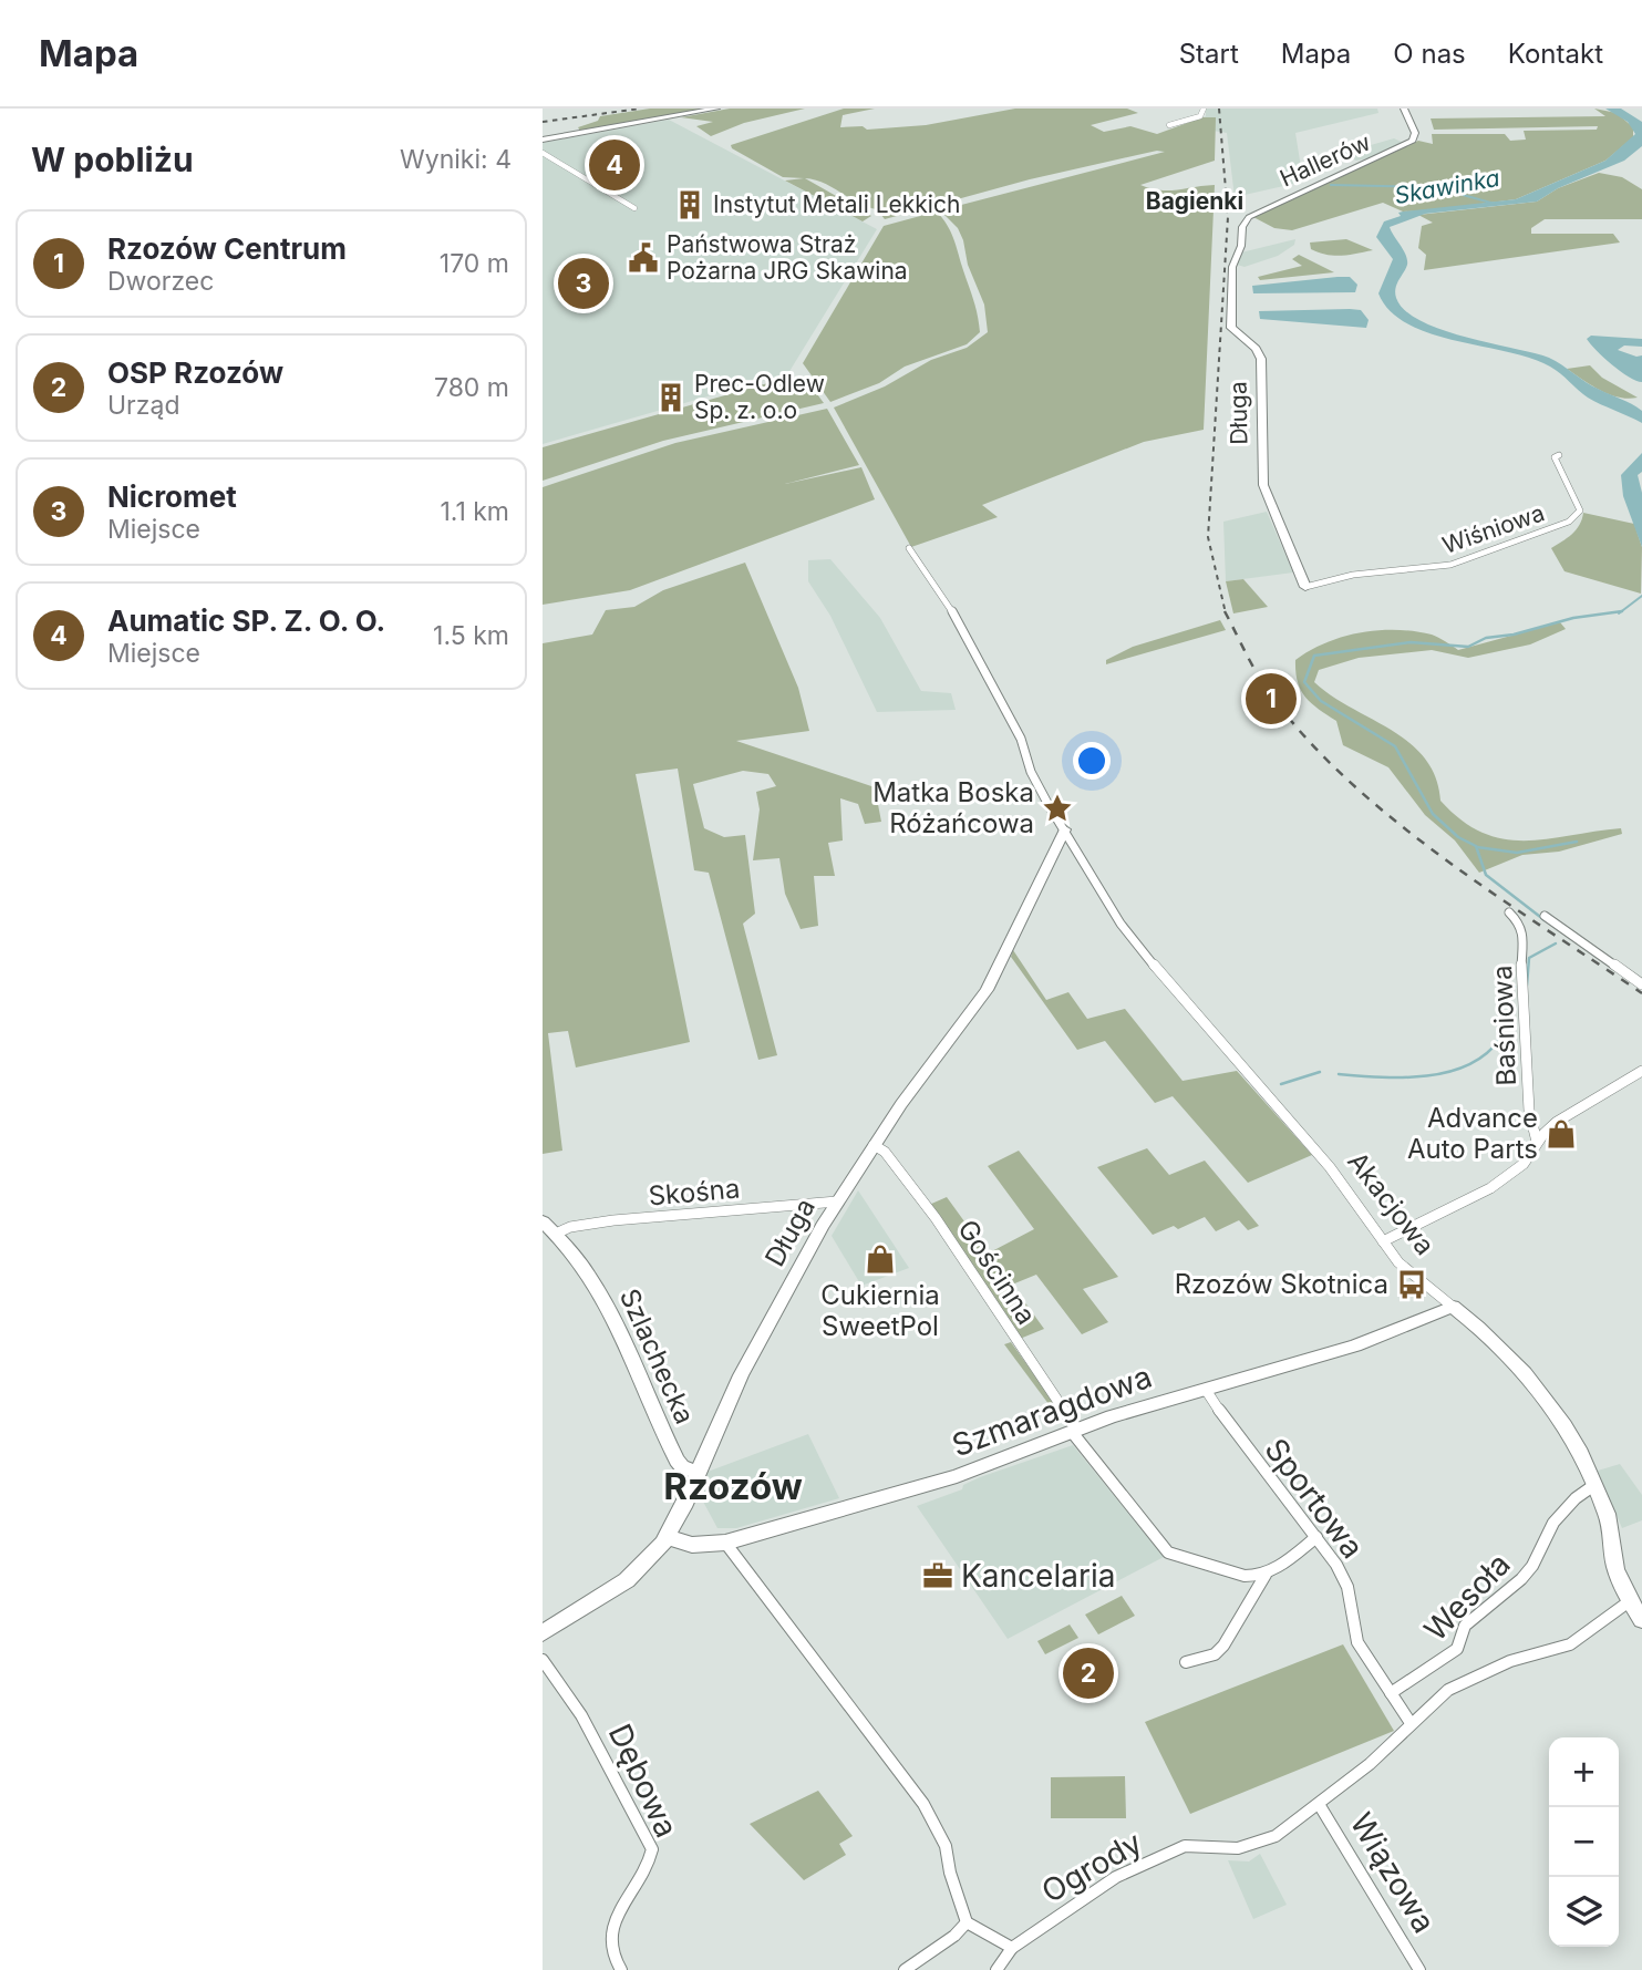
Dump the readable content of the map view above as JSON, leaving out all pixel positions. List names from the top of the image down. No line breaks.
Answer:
{"streets":{"street":["Hallerów","Długa","Wiśniowa","Baśniowa","Skośna","Akacjowa","Gościnna","Szlachecka","Szmaragdowa","Sportowa","Wesoła","Dębowa","Ogrody","Wiązowa"]},"crossings":[["Hallerów","Długa"],["Długa","Wiśniowa"],["Długa","Skośna"],["Długa","Akacjowa"],["Długa","Gościnna"],["Długa","Szlachecka"],["Długa","Szmaragdowa"],["Skośna","Szlachecka"],["Akacjowa","Szmaragdowa"],["Akacjowa","Wesoła"],["Akacjowa","Ogrody"],["Gościnna","Szmaragdowa"],["Szmaragdowa","Sportowa"],["Sportowa","Wesoła"],["Sportowa","Ogrody"],["Ogrody","Wiązowa"]],"districts":["Bagienki","Rzozów"],"water":["Skawinka"],"places":{"building":["Instytut Metali Lekkich","Prec-Odlew Sp. z. o.o"],"public building":["Państwowa Straż Pożarna JRG Skawina"],"place":["Matka Boska Różańcowa"],"shop":["Advance Auto Parts","Cukiernia SweetPol"],"bus stop":["Rzozów Skotnica"],"office":["Kancelaria"]},"page":{"header":"Mapa","nav":["Start","Mapa","O nas","Kontakt"],"heading":["W pobliżu","Wyniki: 4"],"pins":["4","3","1","2"],"list":[{"mark":"1","name":"Rzozów Centrum","note":"Dworzec","value":"170 m"},{"mark":"2","name":"OSP Rzozów","note":"Urząd","value":"780 m"},{"mark":"3","name":"Nicromet","note":"Miejsce","value":"1.1 km"},{"mark":"4","name":"Aumatic SP. Z. O. O.","note":"Miejsce","value":"1.5 km"}],"map_buttons":["+","−"]}}
